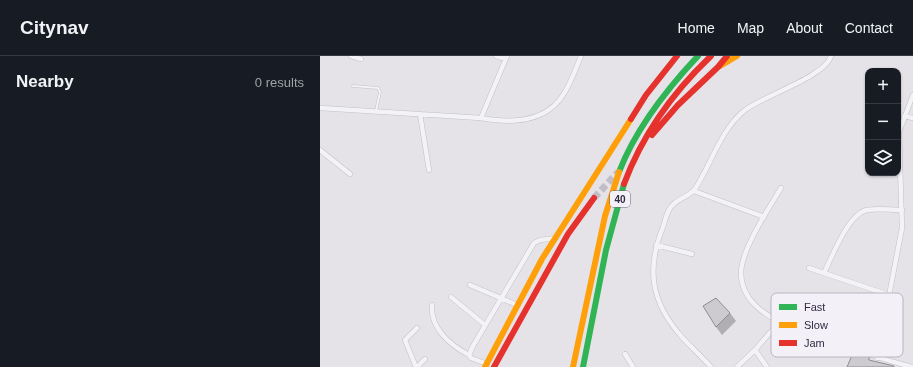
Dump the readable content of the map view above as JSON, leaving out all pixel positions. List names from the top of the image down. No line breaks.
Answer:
{"streets":{"main road":["40"]},"legend":["Fast","Slow","Jam"],"page":{"header":"Citynav","nav":["Home","Map","About","Contact"],"heading":["Nearby","0 results"],"map_buttons":["+","−"]}}
